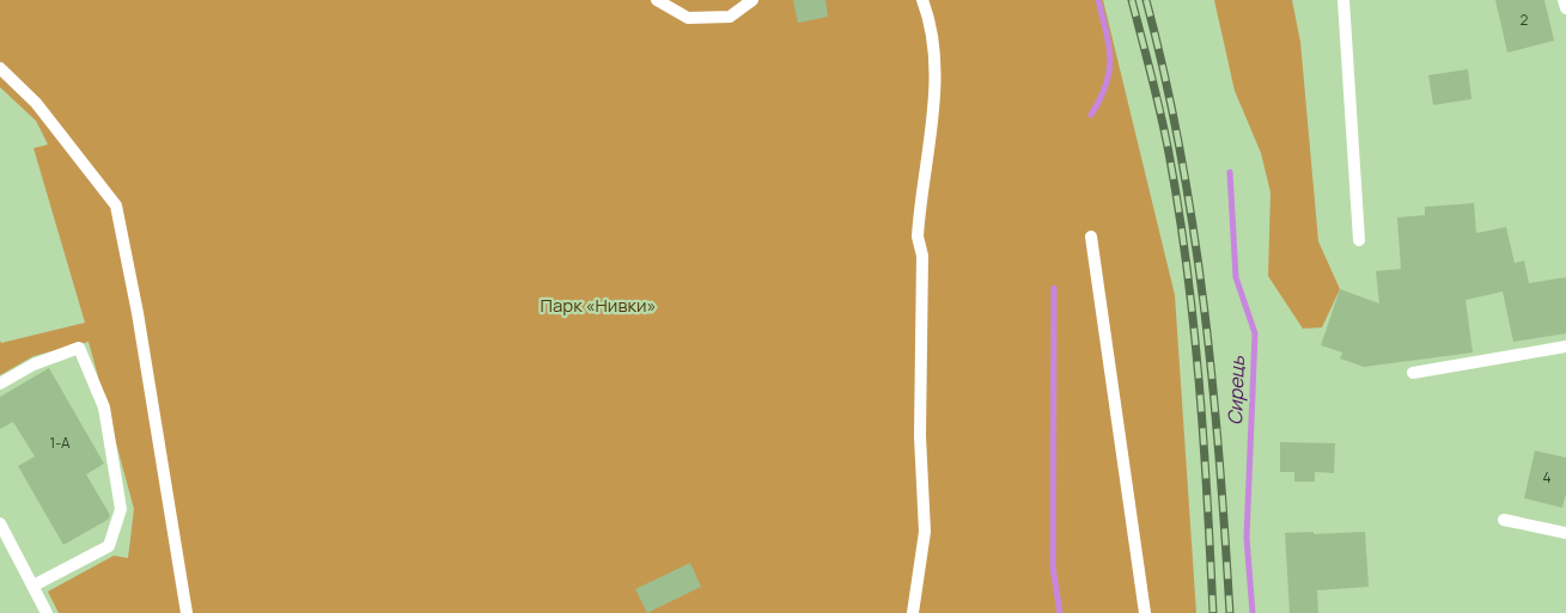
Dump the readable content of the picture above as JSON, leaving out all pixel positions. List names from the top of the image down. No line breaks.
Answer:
{"water":["Сирець"],"parks":["Парк «Нивки»"],"house_numbers":["2","1-А","4"]}
